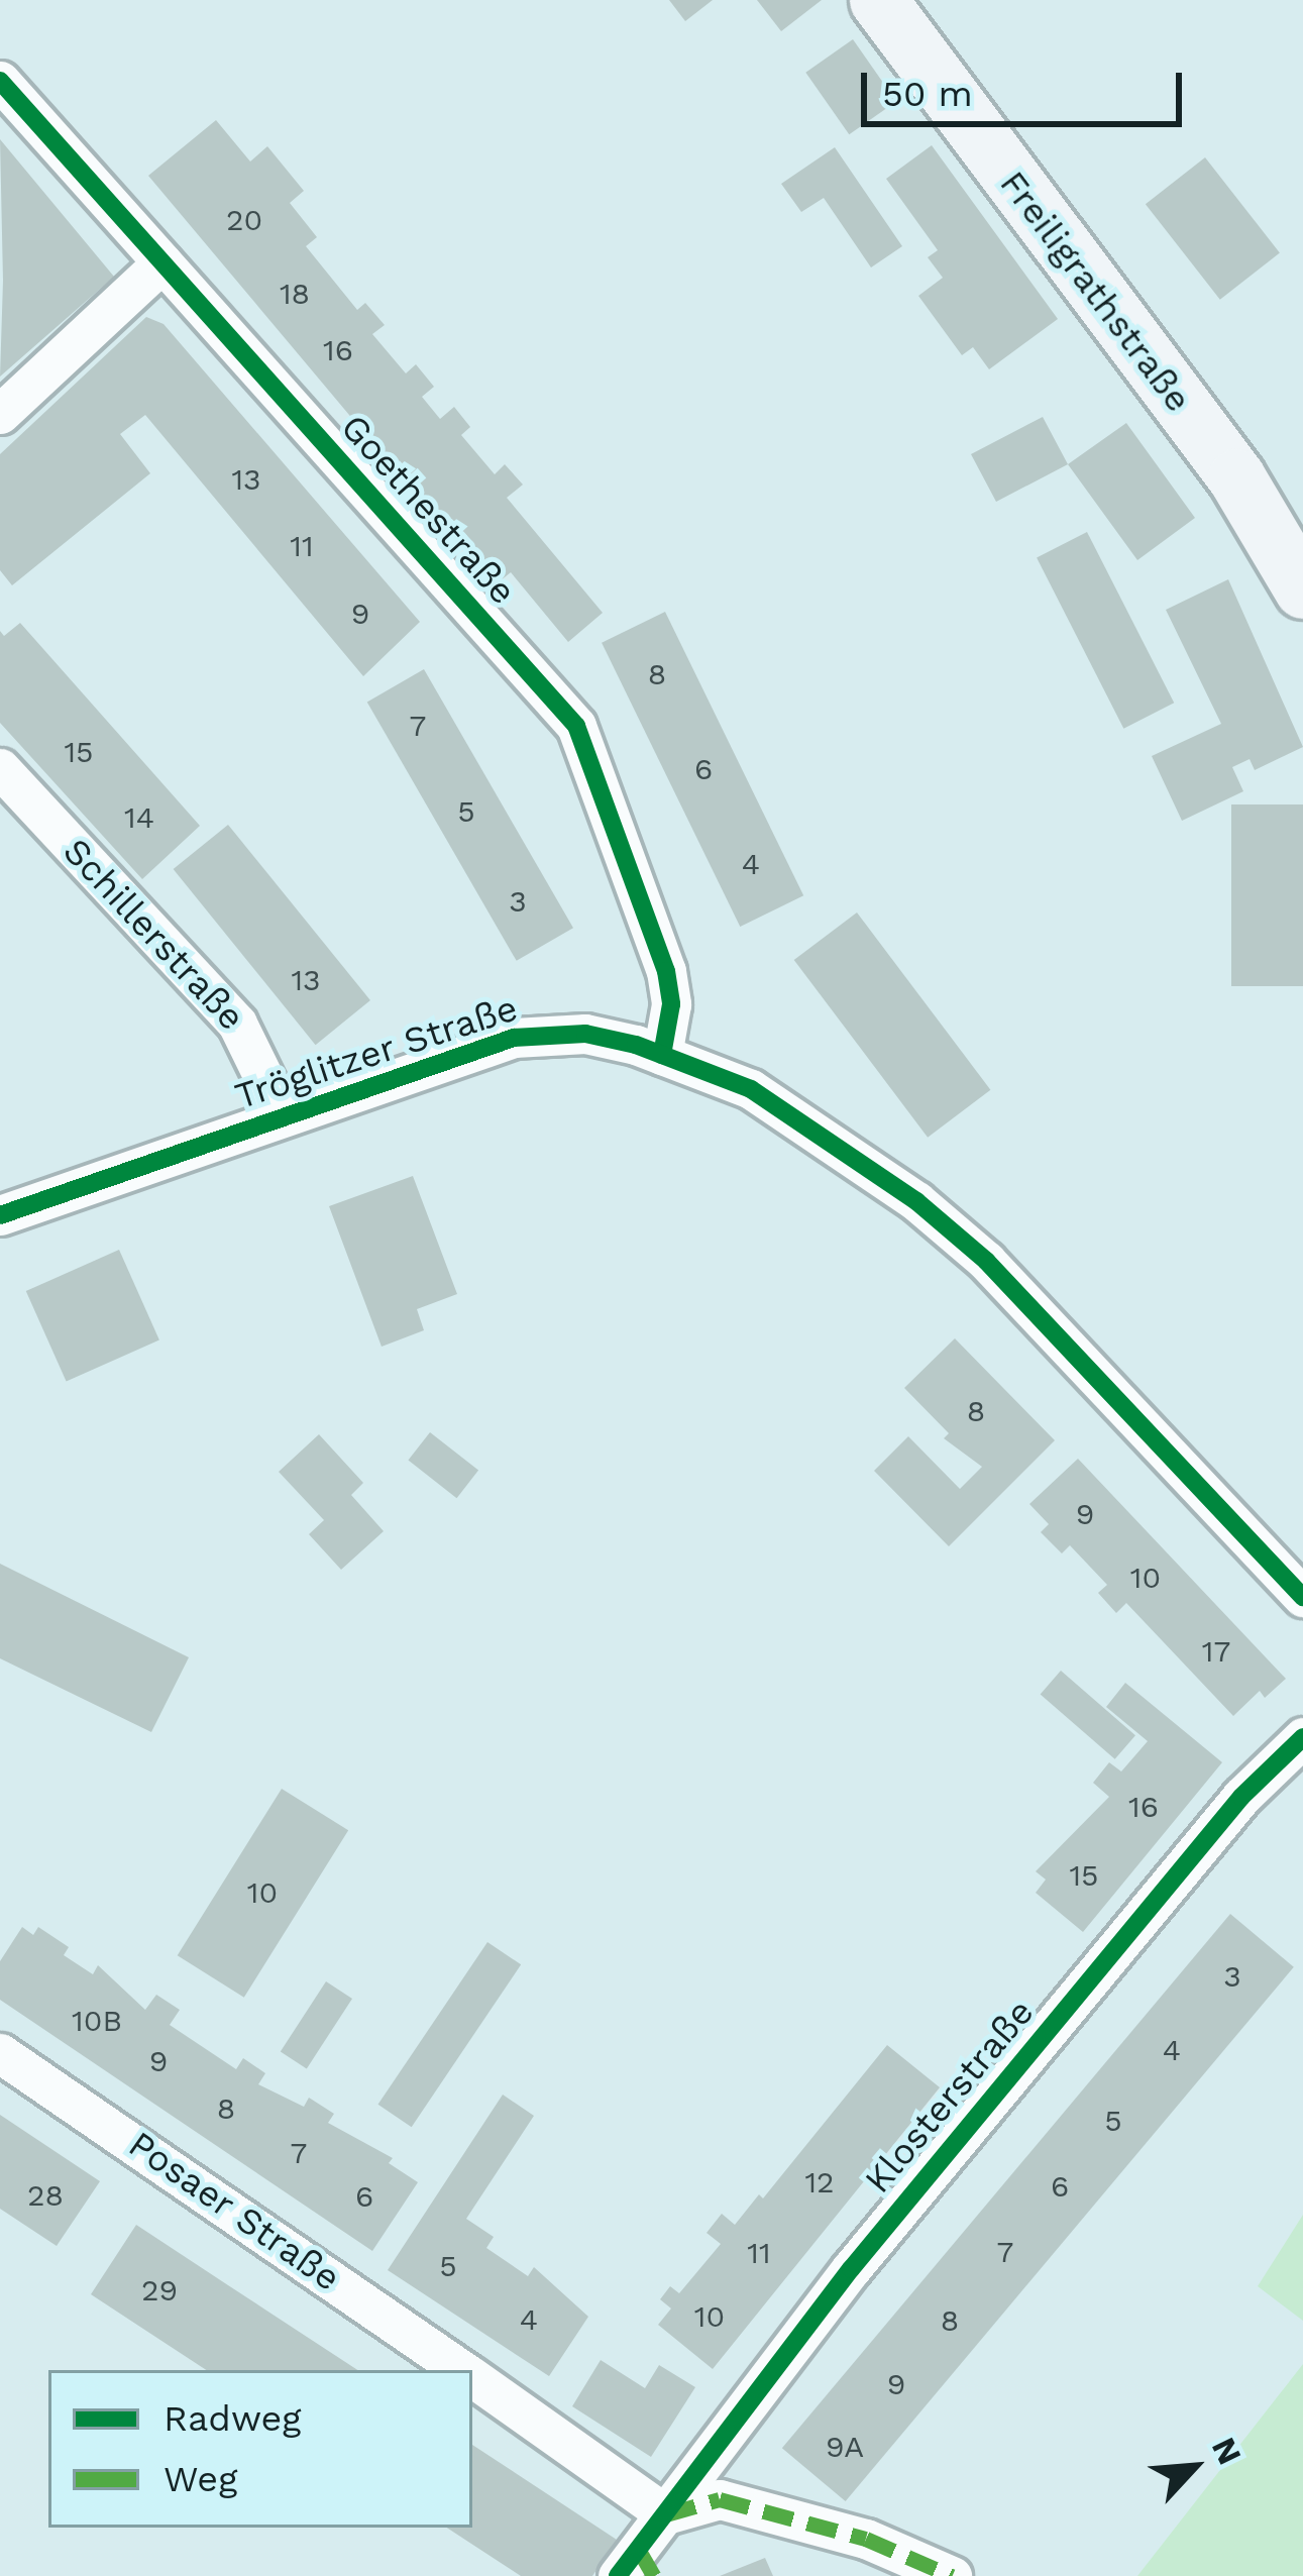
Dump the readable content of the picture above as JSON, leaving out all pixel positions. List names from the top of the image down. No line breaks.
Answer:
{"streets":{"street":["Freiligrathstraße","Goethestraße","Schillerstraße","Tröglitzer Straße","Klosterstraße","Posaer Straße"]},"crossings":[["Goethestraße","Tröglitzer Straße"],["Schillerstraße","Tröglitzer Straße"],["Klosterstraße","Posaer Straße"]],"house_numbers":["20","18","16","13","11","9","8","7","15","6","5","14","4","3","13","8","9","10","17","16","15","10","3","10B","4","9","8","5","7","12","6","28","6","7","11","5","29","10","4","8","9","9A"],"legend":["Radweg","Weg"],"scale_bar":"50 m","north":"top right"}
